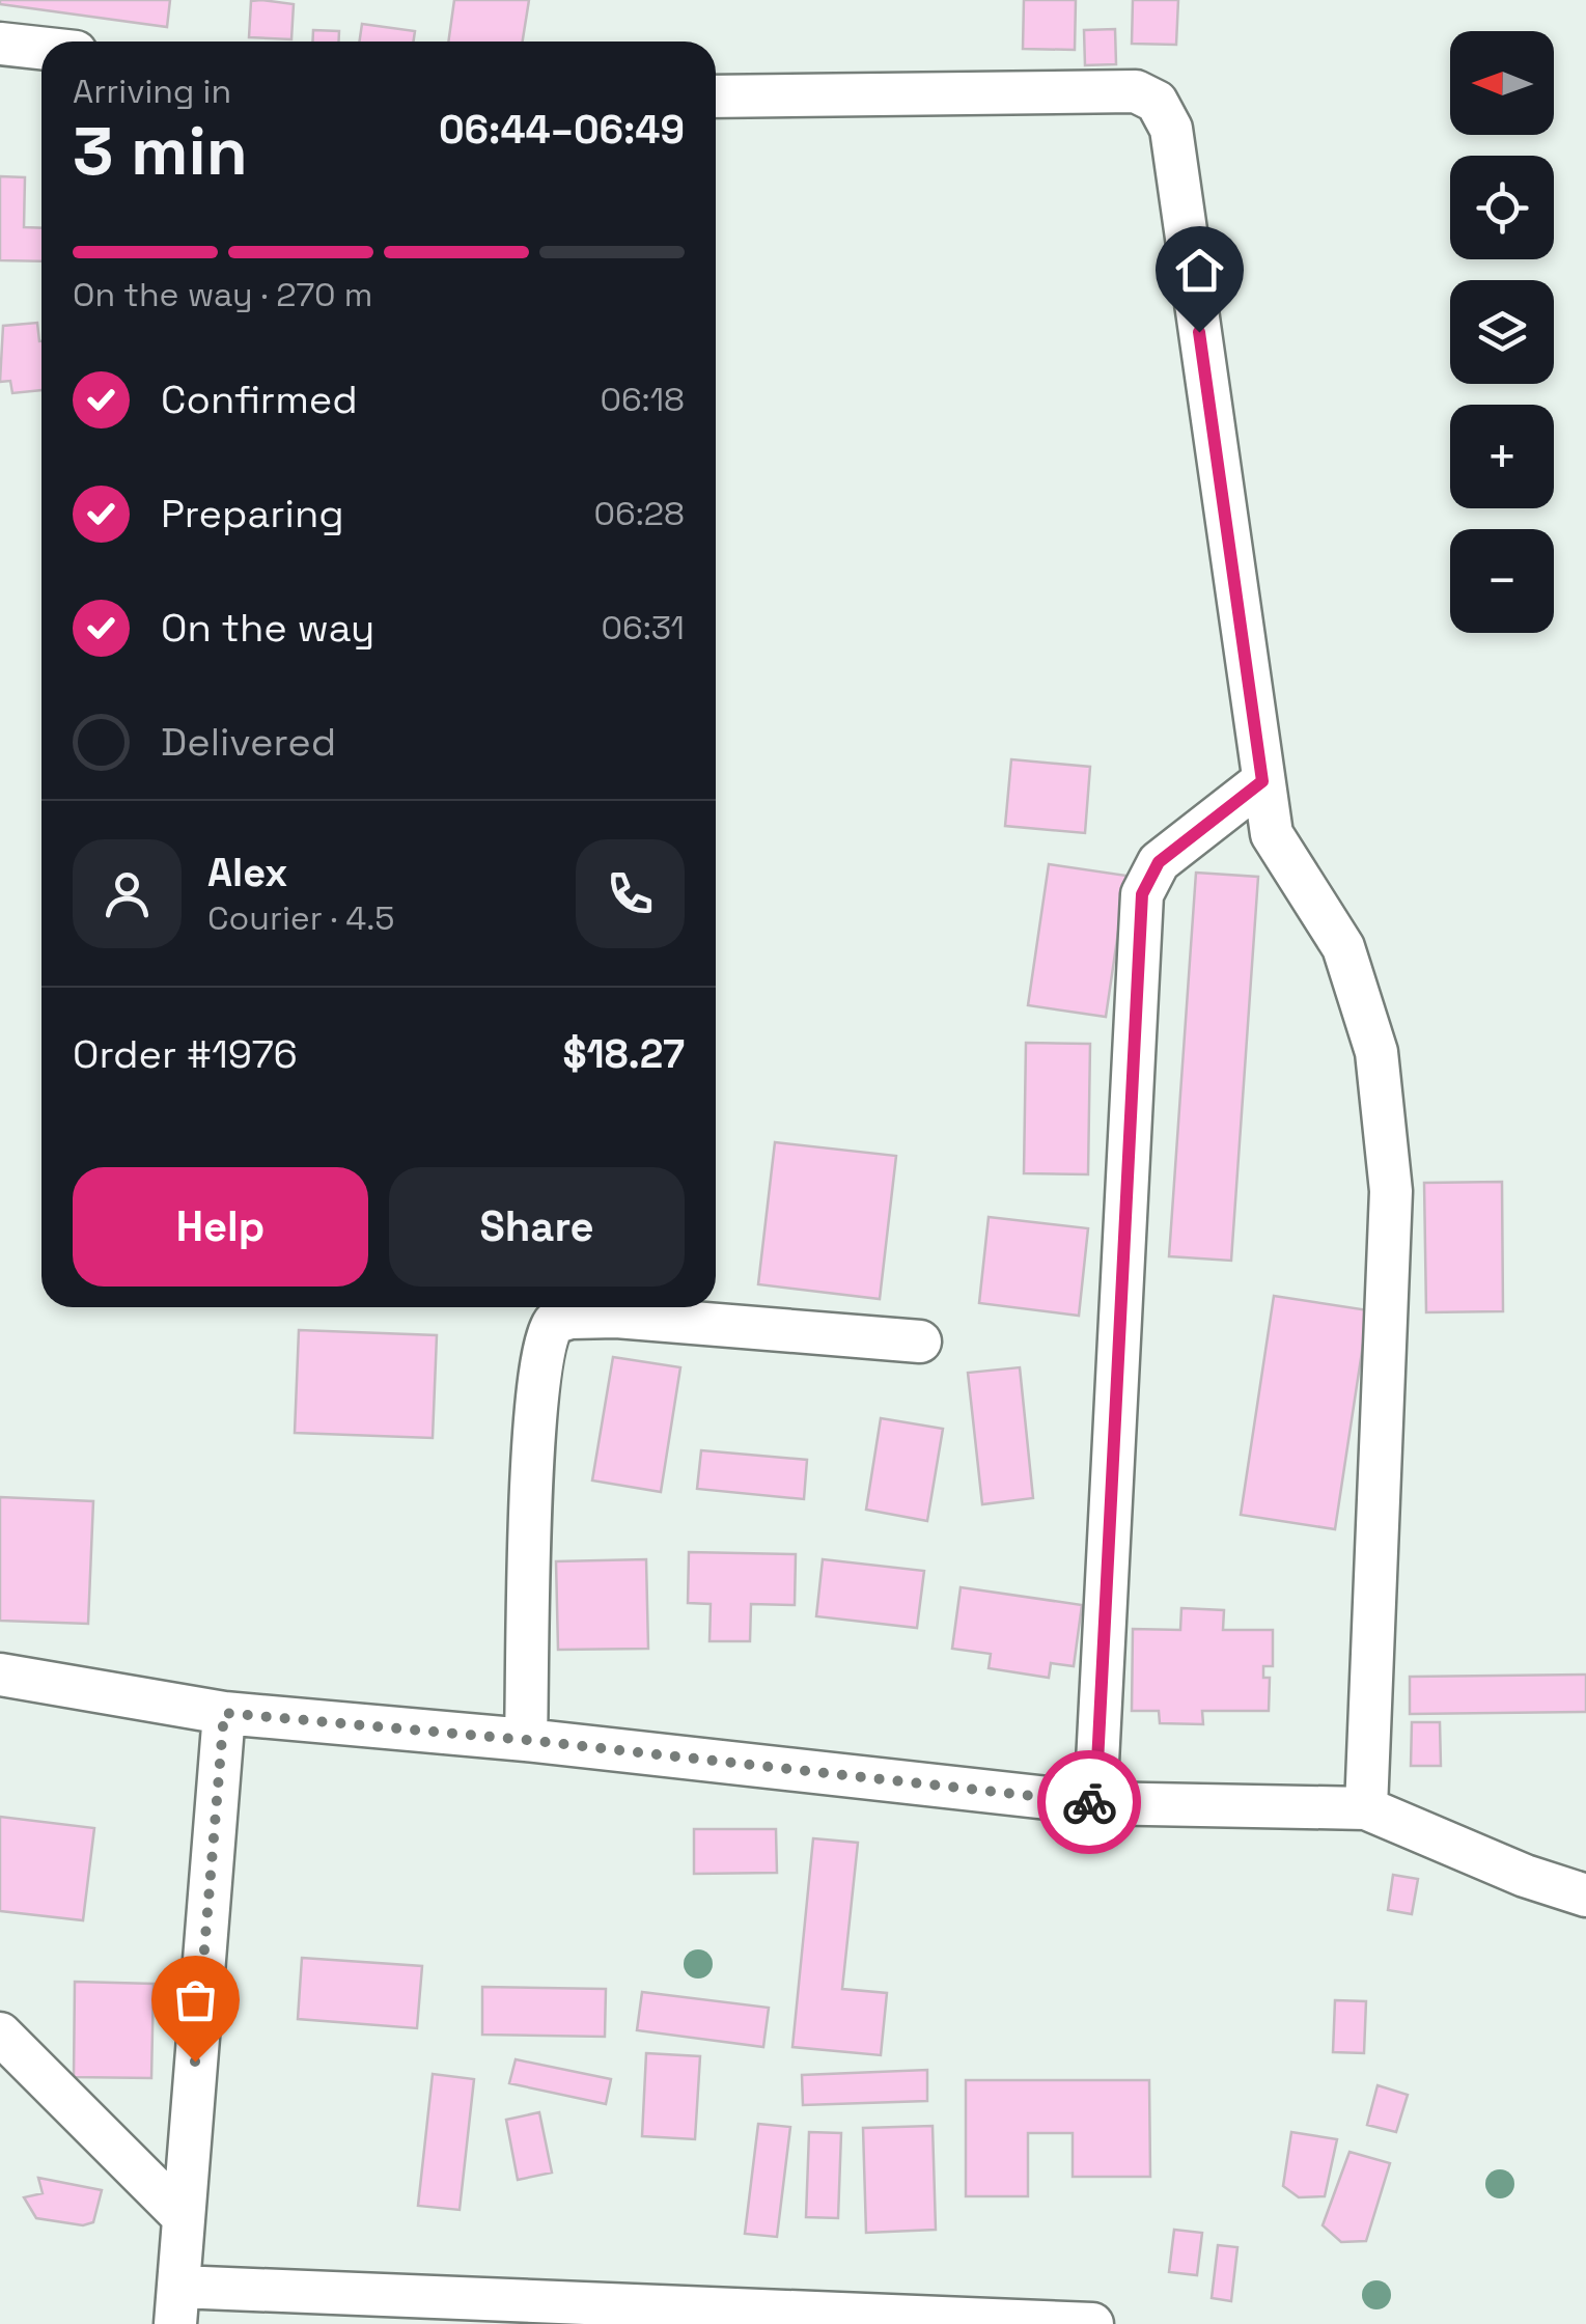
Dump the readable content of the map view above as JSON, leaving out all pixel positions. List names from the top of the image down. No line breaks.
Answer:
{"north":"left","page":{"map_buttons":["+","−"],"heading":["3 min","Arriving in","06:44–06:49"],"panel":["Alex","Courier · 4.5","Order #1976","$18.27"],"bar":"On the way · 270 m","list":[["Confirmed","06:18"],["Preparing","06:28"],["On the way","06:31"],"Delivered"],"buttons":["Help","Share"]}}
